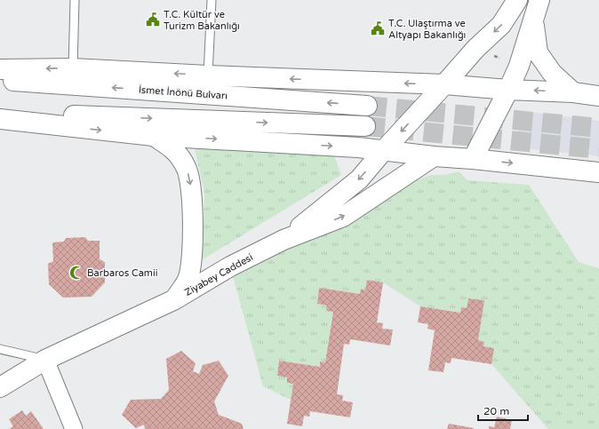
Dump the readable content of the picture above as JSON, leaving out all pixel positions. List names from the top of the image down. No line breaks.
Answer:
{"streets":{"main road":["İsmet İnönü Bulvarı","Ziyabey Caddesi"]},"places":{"public building":["T.C. Kültür ve Turizm Bakanlığı","T.C. Ulaştırma ve Altyapı Bakanlığı"],"mosque":["Barbaros Camii"]},"scale_bar":"20 m"}
